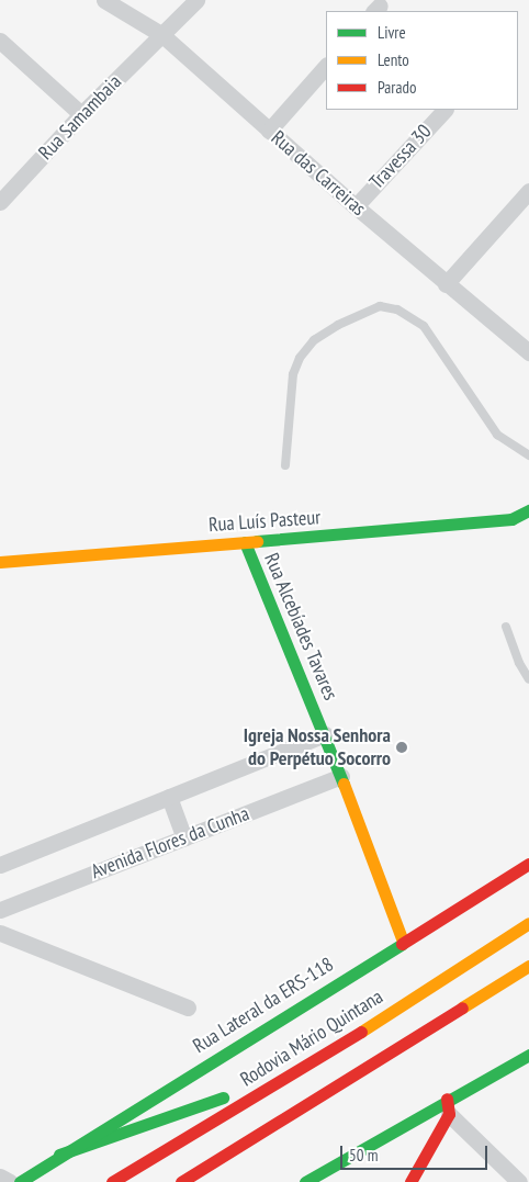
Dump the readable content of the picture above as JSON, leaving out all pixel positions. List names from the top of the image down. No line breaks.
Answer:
{"streets":{"main road":["Rua Luís Pasteur","Rua Alcebíades Tavares","Rua Lateral da ERS-118","Rodovia Mário Quintana"],"street":["Rua Samambaia","Travessa 30","Rua das Carreiras","Avenida Flores da Cunha"]},"crossings":[["Rua Samambaia","Rua das Carreiras"],["Travessa 30","Rua das Carreiras"],["Rua Luís Pasteur","Rua Alcebíades Tavares"],["Rua Alcebíades Tavares","Avenida Flores da Cunha"],["Rua Alcebíades Tavares","Rua Lateral da ERS-118"]],"places":["Igreja Nossa Senhora do Perpétuo Socorro"],"legend":["Livre","Lento","Parado"],"scale_bar":"50 m"}
